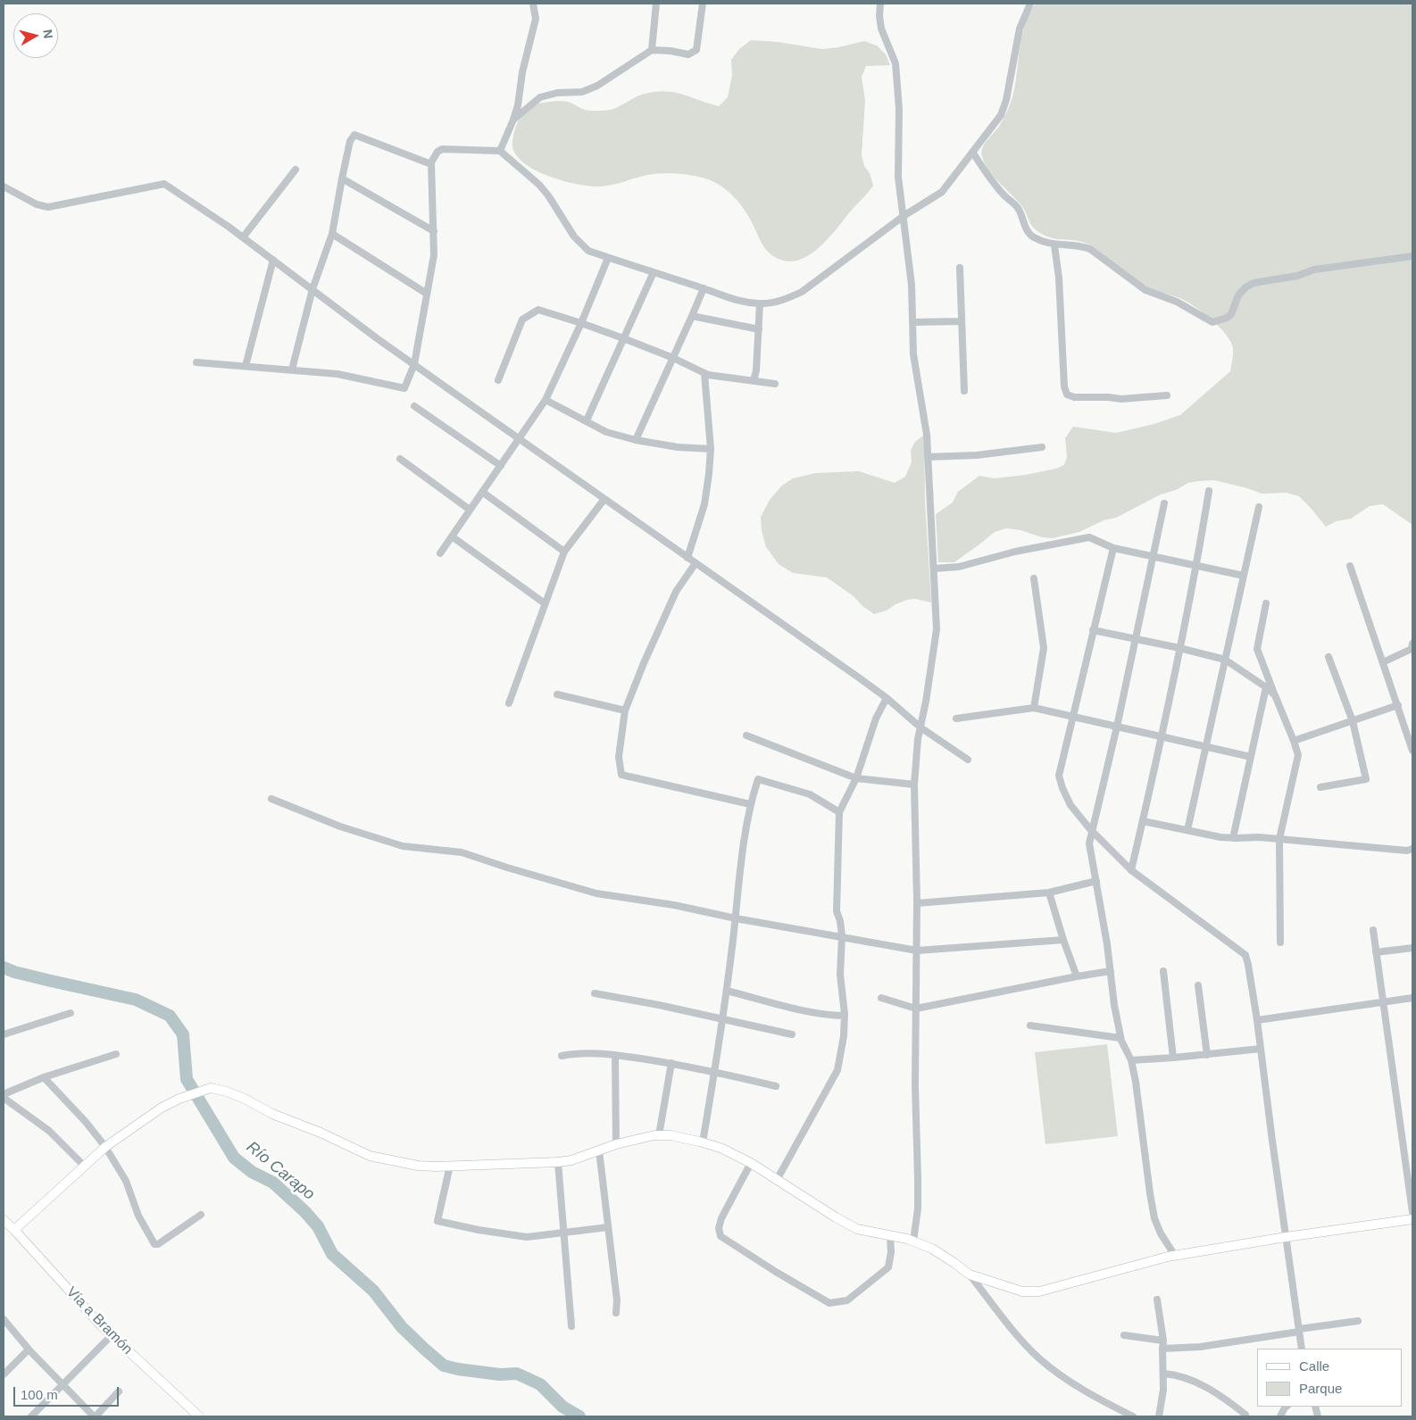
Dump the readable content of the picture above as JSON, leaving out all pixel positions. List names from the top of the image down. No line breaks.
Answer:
{"streets":{"street":["Vía a Bramón"]},"water":["Río Carapo"],"legend":["Calle","Parque"],"scale_bar":"100 m","north":"right"}
